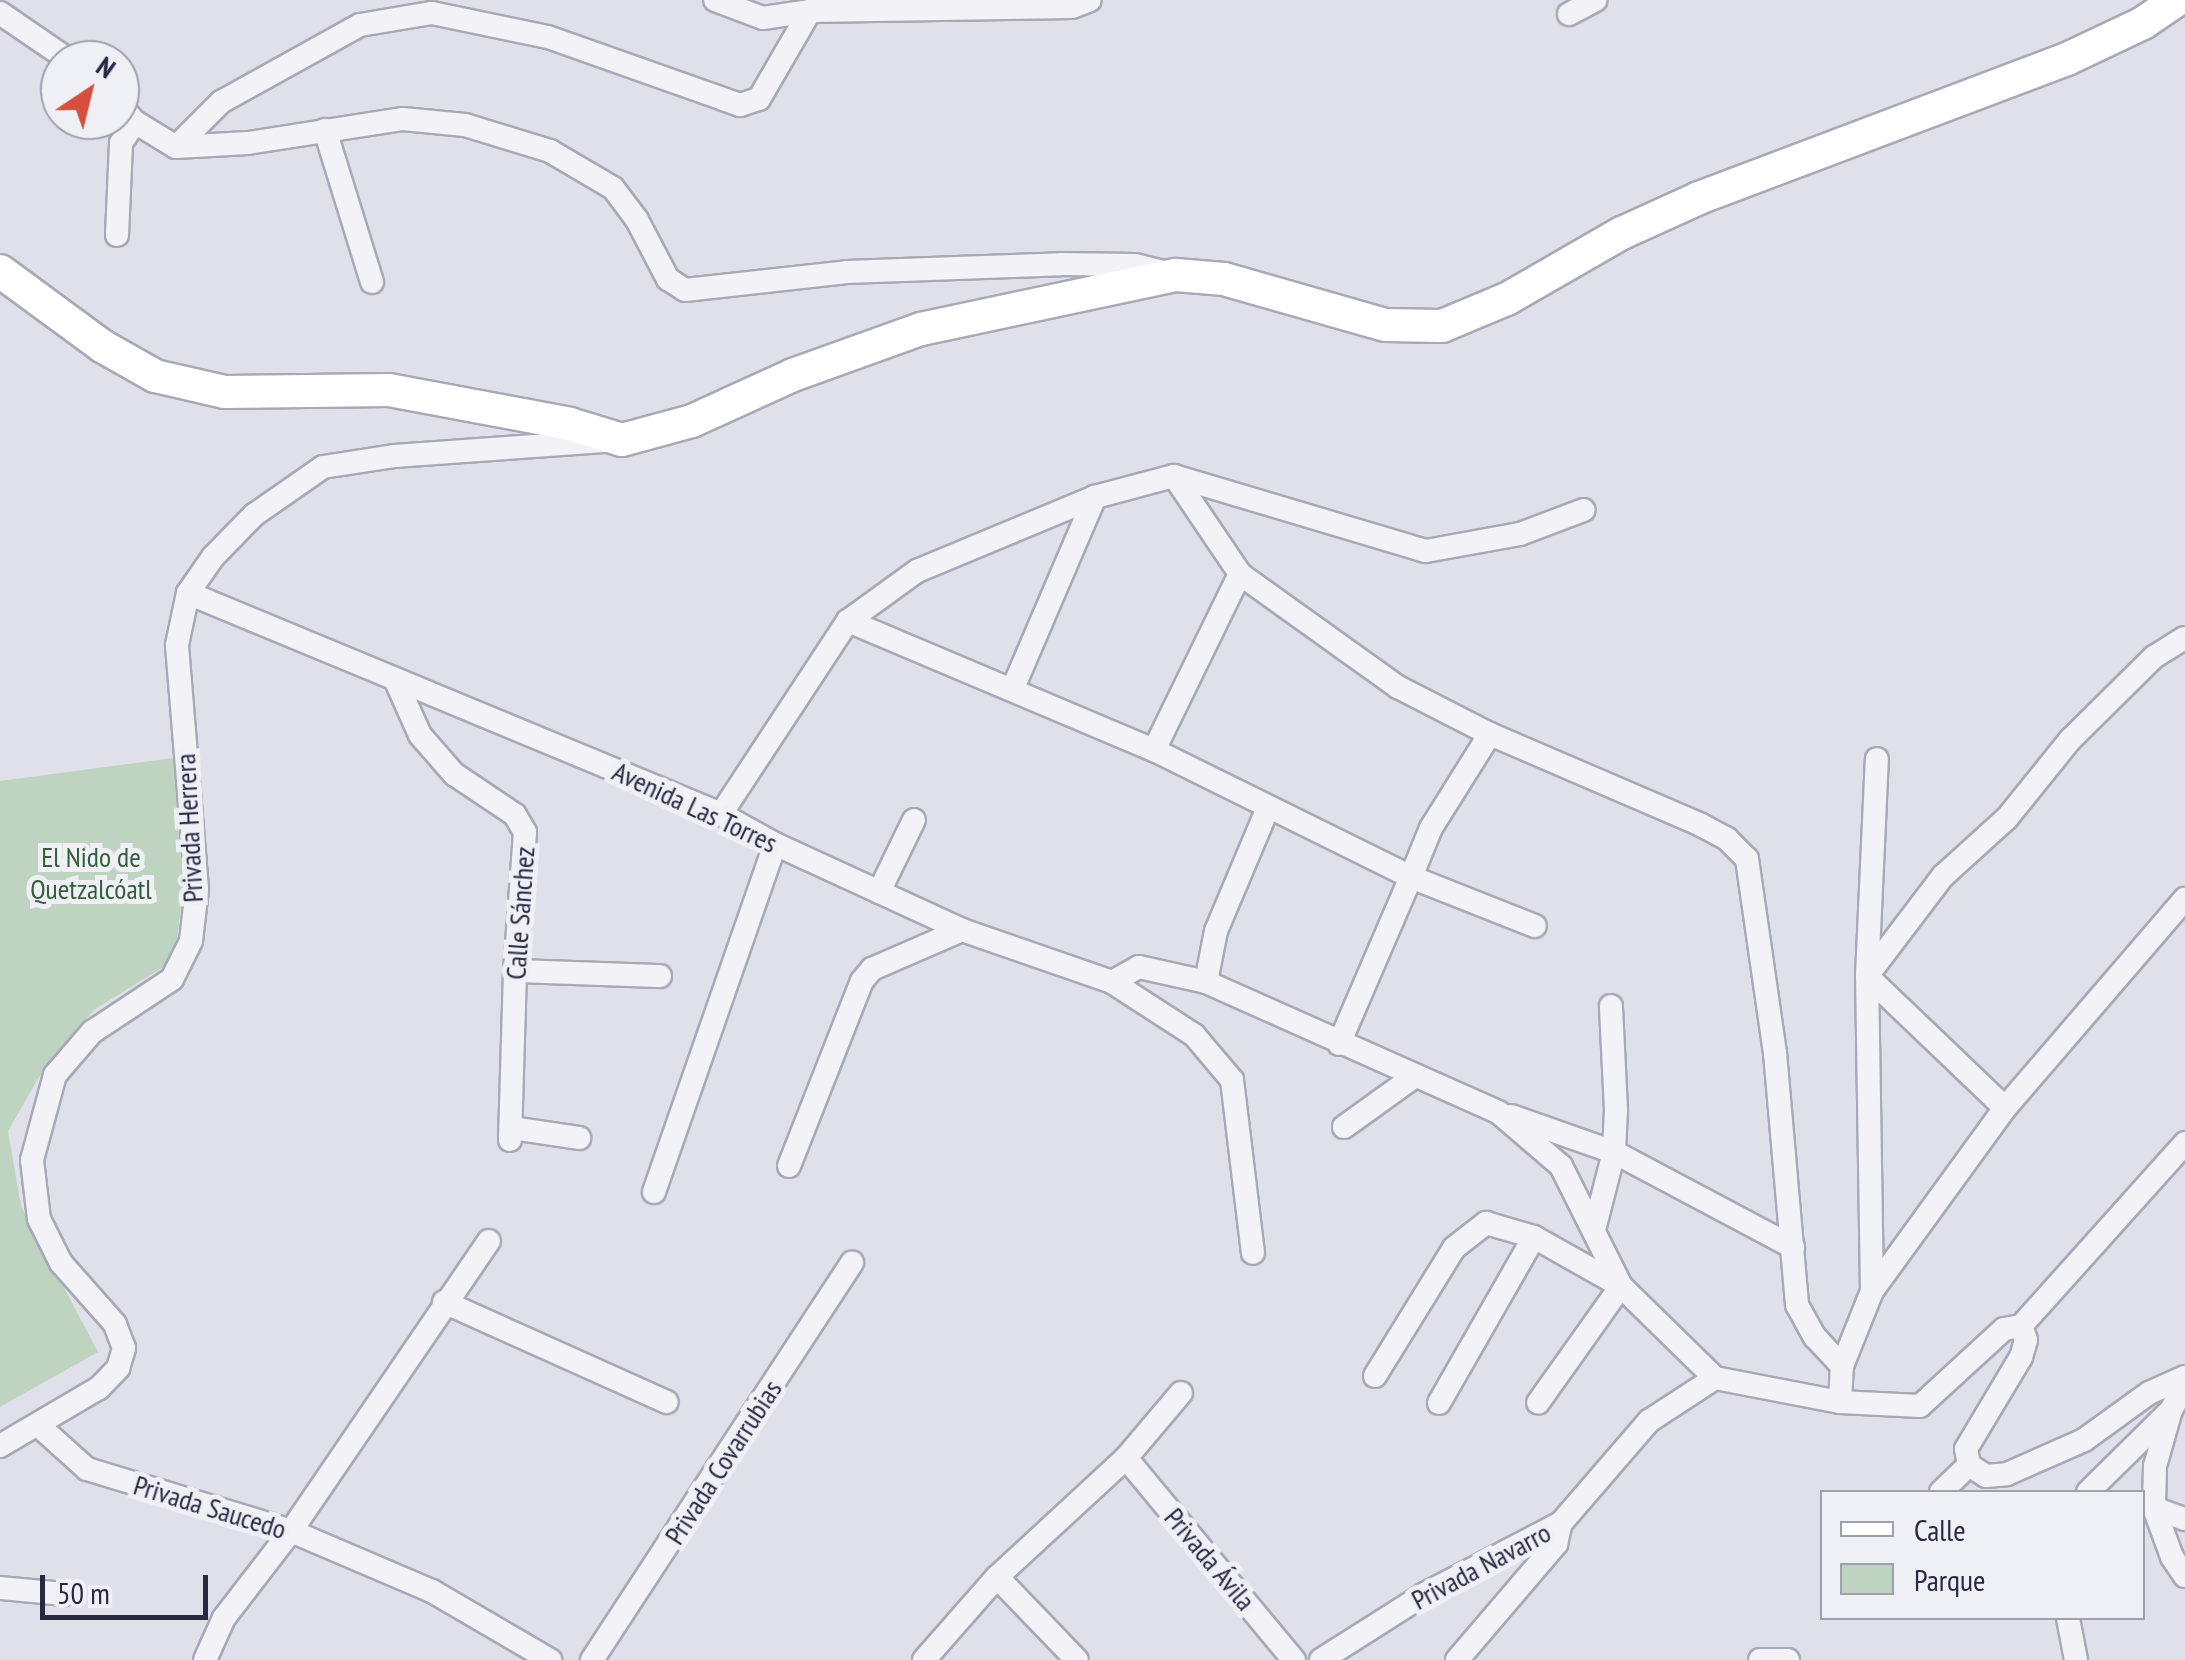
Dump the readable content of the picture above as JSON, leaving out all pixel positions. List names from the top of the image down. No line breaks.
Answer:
{"streets":{"street":["Avenida Las Torres","Privada Herrera","Calle Sánchez","Privada Covarrubias","Privada Saucedo","Privada Ávila","Privada Navarro"]},"crossings":[["Avenida Las Torres","Privada Herrera"],["Avenida Las Torres","Calle Sánchez"],["Privada Herrera","Privada Saucedo"]],"parks":["El Nido de Quetzalcóatl"],"legend":["Calle","Parque"],"scale_bar":"50 m","north":"top right"}
